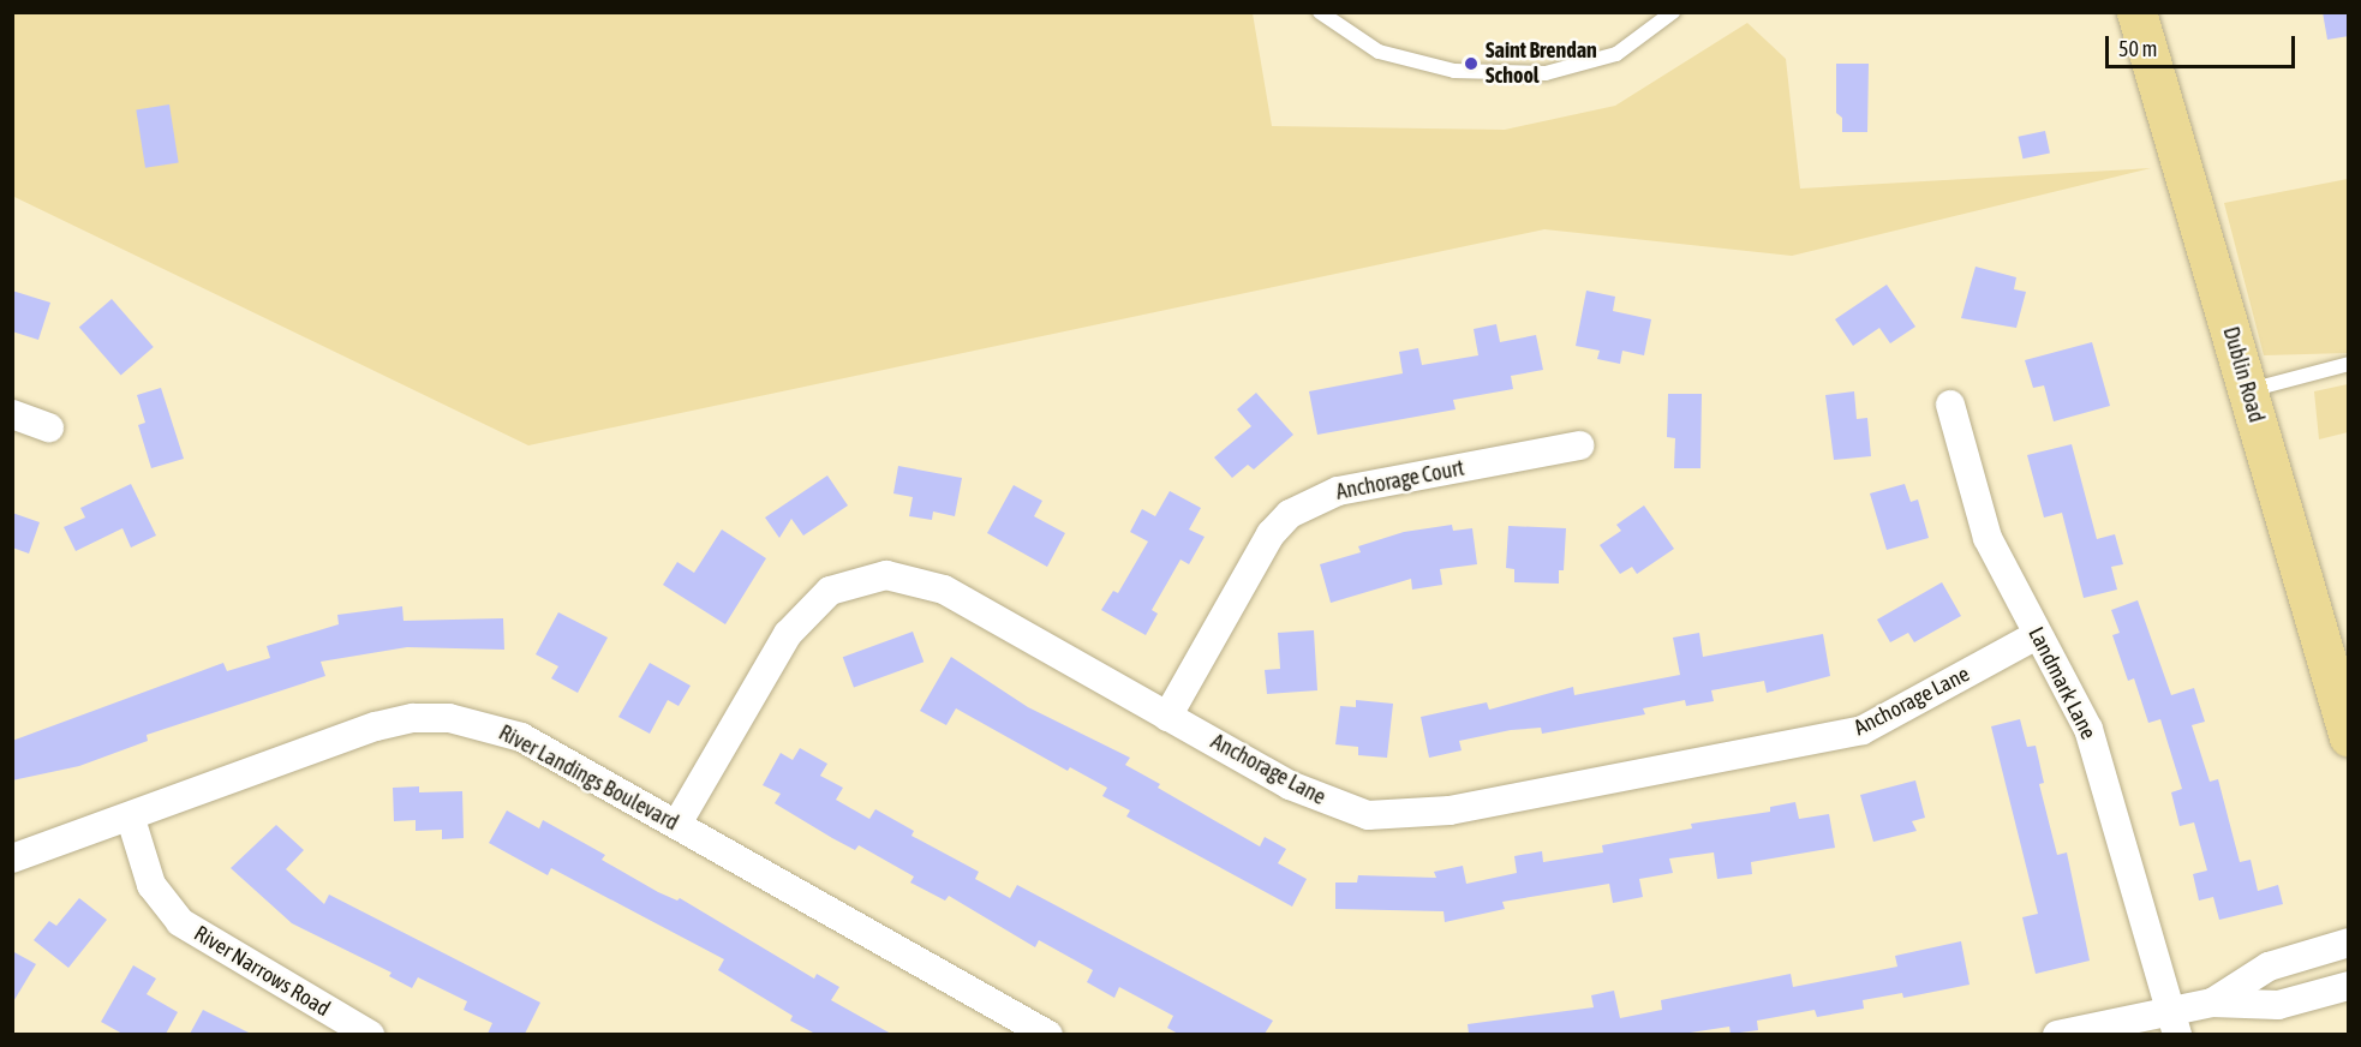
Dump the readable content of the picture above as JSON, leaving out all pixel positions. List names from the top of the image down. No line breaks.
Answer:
{"streets":{"main road":["Dublin Road"],"street":["Anchorage Court","Landmark Lane","Anchorage Lane","River Landings Boulevard","River Narrows Road"]},"crossings":[["Anchorage Court","Anchorage Lane"],["Landmark Lane","Anchorage Lane"],["Anchorage Lane","River Landings Boulevard"],["River Landings Boulevard","River Narrows Road"]],"places":["Saint Brendan School"],"scale_bar":"50 m"}
